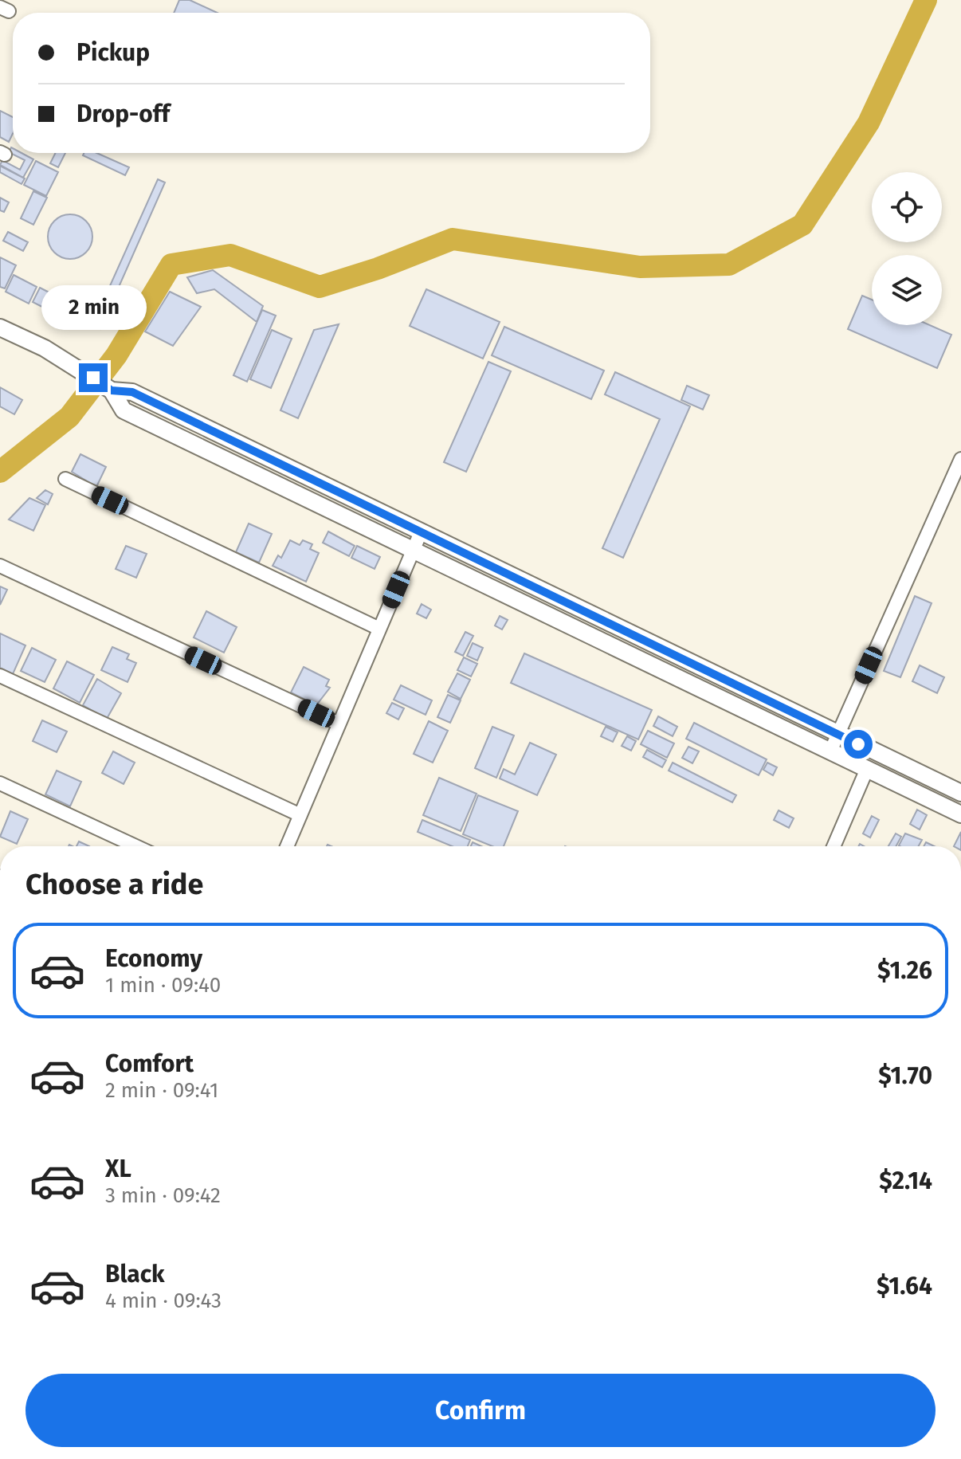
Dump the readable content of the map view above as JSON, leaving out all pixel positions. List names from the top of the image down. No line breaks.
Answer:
{"page":{"banner":["Pickup","Drop-off"],"bubble":"2 min","heading":"Choose a ride","list":[{"name":"Economy","note":"1 min · 09:40","value":"$1.26"},{"name":"Comfort","note":"2 min · 09:41","value":"$1.70"},{"name":"XL","note":"3 min · 09:42","value":"$2.14"},{"name":"Black","note":"4 min · 09:43","value":"$1.64"}],"buttons":"Confirm"}}
